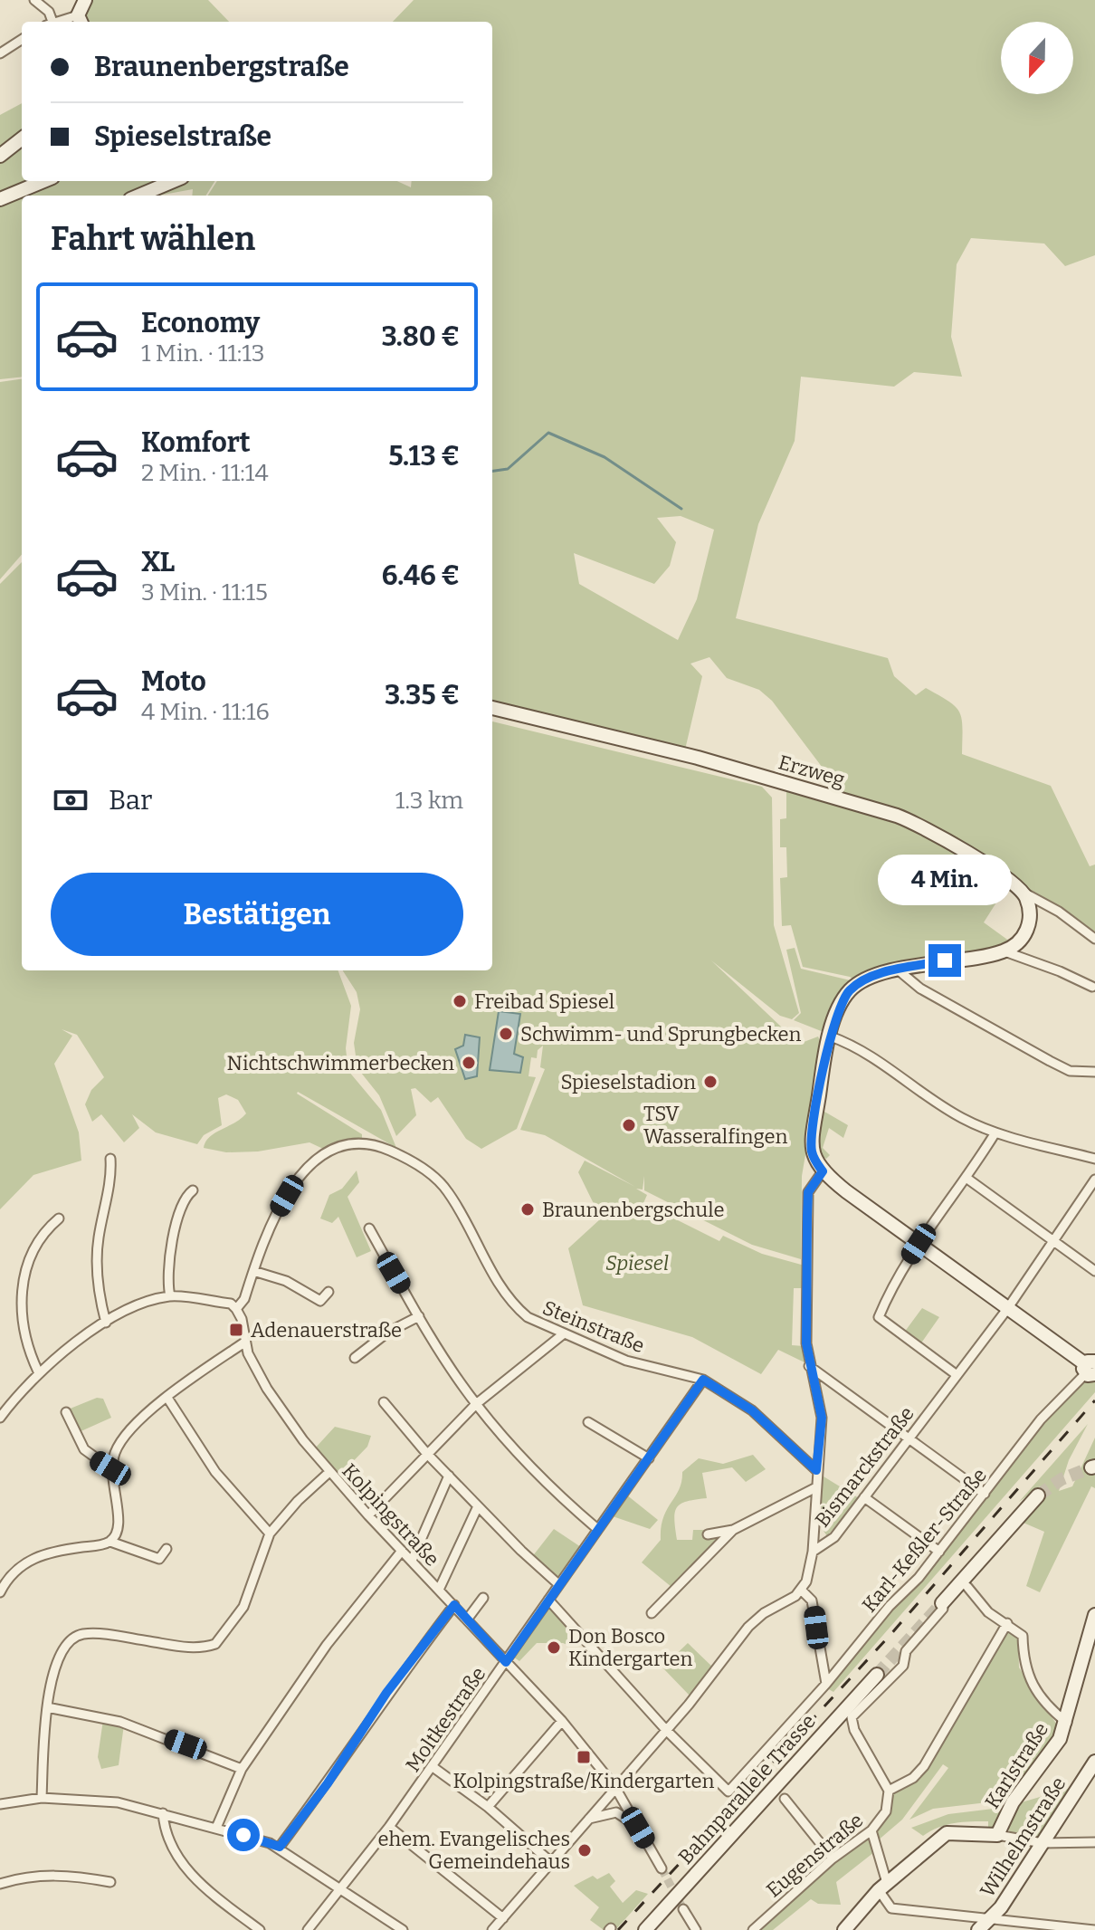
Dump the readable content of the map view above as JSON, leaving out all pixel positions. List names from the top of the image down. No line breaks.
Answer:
{"streets":{"street":["Erzweg","Steinstraße","Bismarckstraße","Kolpingstraße","Karl-Keßler-Straße","Moltkestraße","Karlstraße","Bahnparallele Trasse","Wilhelmstraße","Eugenstraße"]},"crossings":[["Steinstraße","Moltkestraße"],["Kolpingstraße","Moltkestraße"]],"parks":["Spiesel"],"places":{"other":["Freibad Spiesel","Schwimm- und Sprungbecken","Nichtschwimmerbecken","Spieselstadion","TSV Wasseralfingen","Braunenbergschule","Don Bosco Kindergarten","ehem. Evangelisches Gemeindehaus"],"transit":["Adenauerstraße","Kolpingstraße/Kindergarten"]},"north":"bottom","page":{"banner":["Braunenbergstraße","Spieselstraße"],"heading":"Fahrt wählen","list":[{"name":"Economy","note":"1 Min. · 11:13","value":"3.80 €"},{"name":"Komfort","note":"2 Min. · 11:14","value":"5.13 €"},{"name":"XL","note":"3 Min. · 11:15","value":"6.46 €"},{"name":"Moto","note":"4 Min. · 11:16","value":"3.35 €"}],"pay":["Bar","1.3 km"],"bubble":"4 Min.","buttons":"Bestätigen"}}
